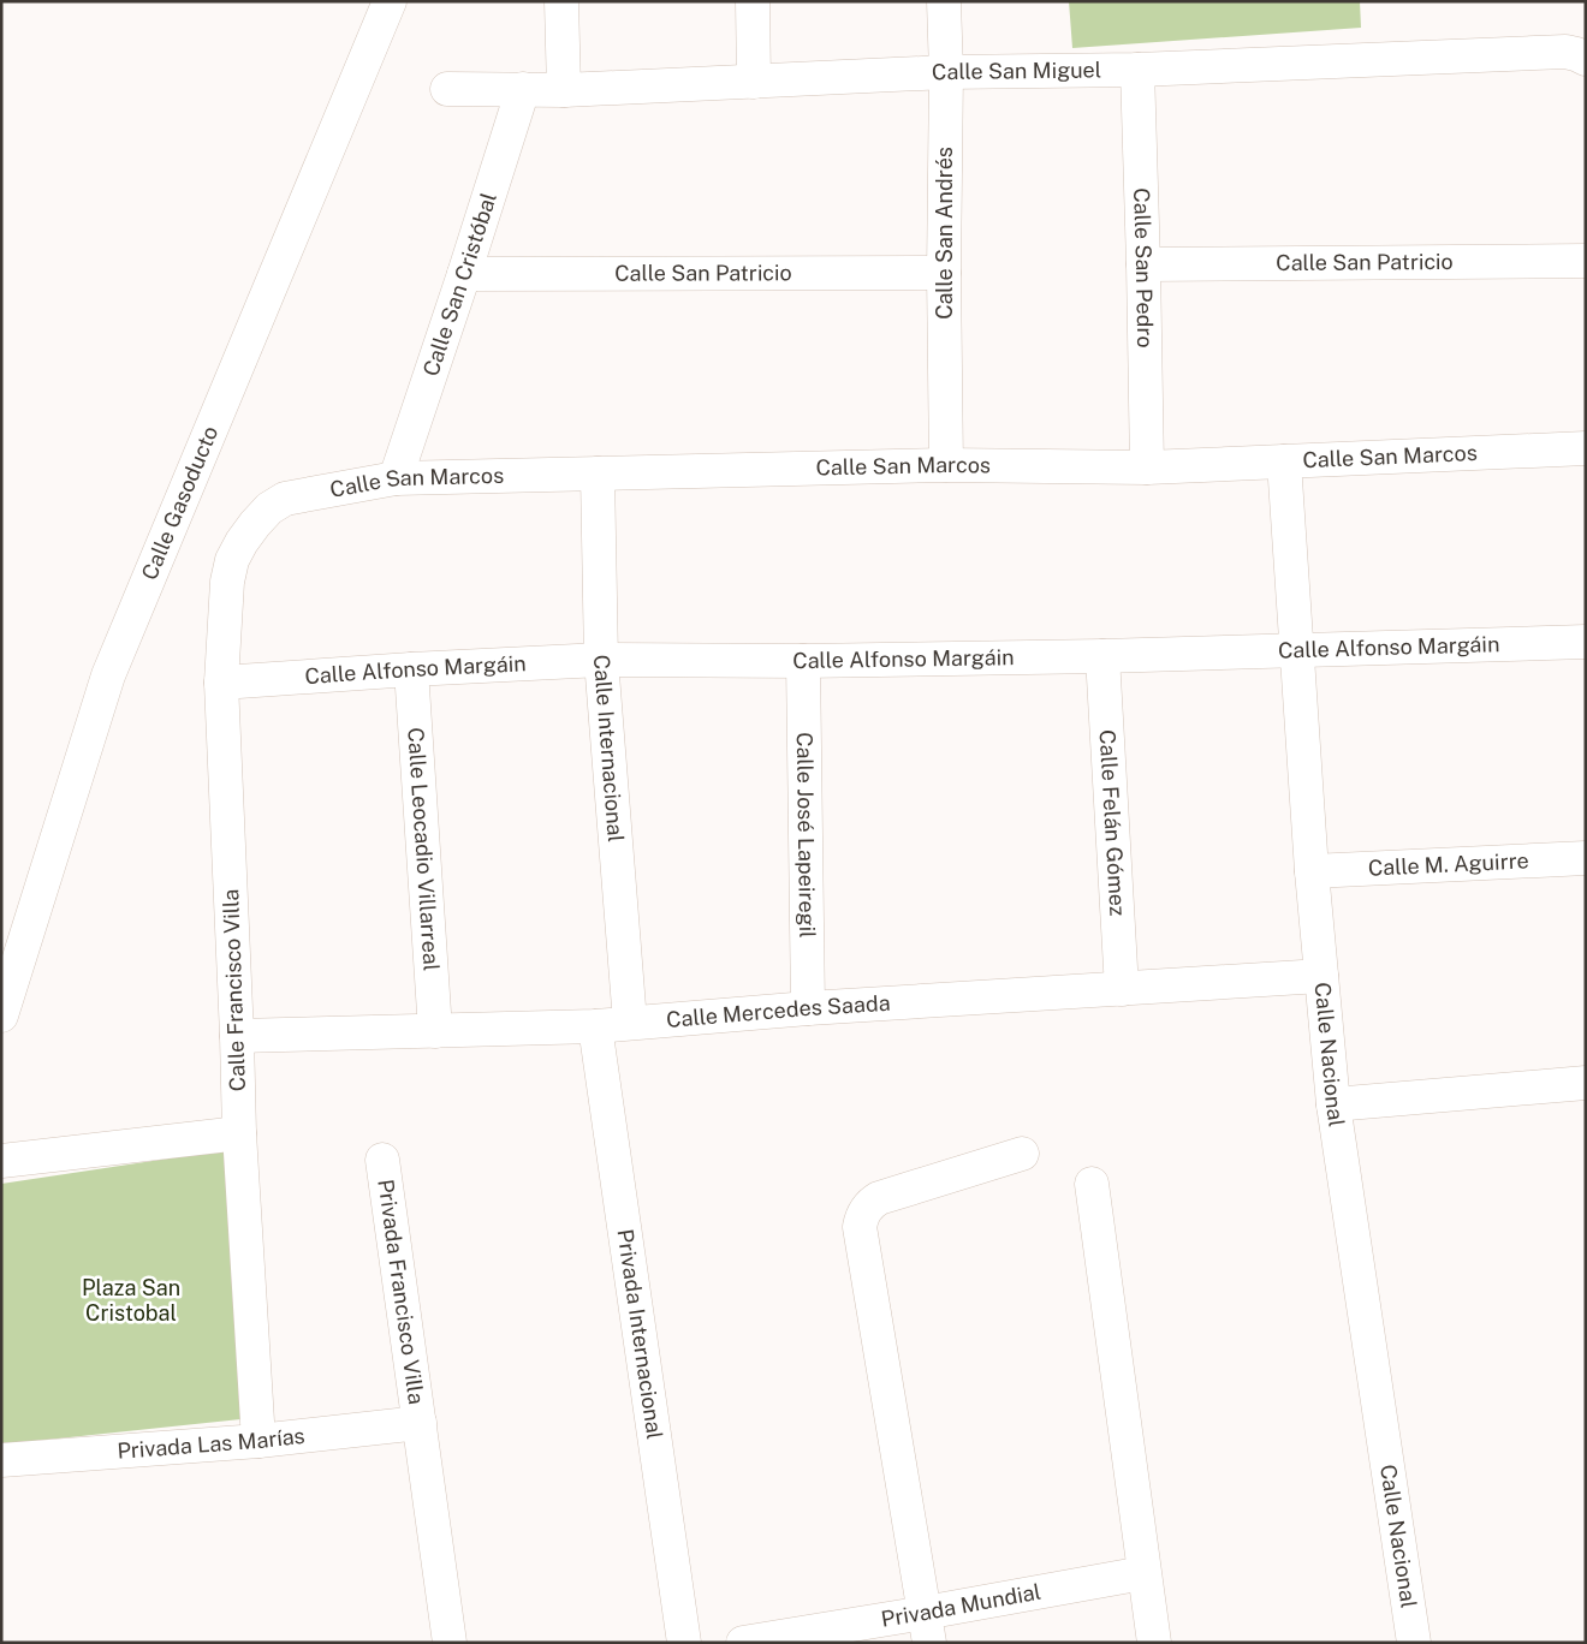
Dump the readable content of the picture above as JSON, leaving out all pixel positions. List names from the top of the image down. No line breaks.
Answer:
{"streets":{"street":["Calle San Miguel","Calle San Andrés","Calle San Patricio","Calle San Pedro","Calle San Cristóbal","Calle San Marcos","Calle Gasoducto","Calle Alfonso Margáin","Calle Internacional","Calle Felán Gómez","Calle José Lapeiregil","Calle Leocadio Villarreal","Calle M. Aguirre","Calle Francisco Villa","Calle Mercedes Saada","Calle Nacional","Privada Francisco Villa","Privada Internacional","Privada Las Marías","Privada Mundial"]},"crossings":[["Calle San Miguel","Calle San Andrés"],["Calle San Miguel","Calle San Pedro"],["Calle San Miguel","Calle San Cristóbal"],["Calle San Andrés","Calle San Patricio"],["Calle San Andrés","Calle San Marcos"],["Calle San Patricio","Calle San Pedro"],["Calle San Patricio","Calle San Cristóbal"],["Calle San Pedro","Calle San Marcos"],["Calle San Cristóbal","Calle San Marcos"],["Calle San Marcos","Calle Internacional"],["Calle San Marcos","Calle Francisco Villa"],["Calle San Marcos","Calle Nacional"],["Calle Alfonso Margáin","Calle Internacional"],["Calle Alfonso Margáin","Calle Felán Gómez"],["Calle Alfonso Margáin","Calle José Lapeiregil"],["Calle Alfonso Margáin","Calle Leocadio Villarreal"],["Calle Alfonso Margáin","Calle Francisco Villa"],["Calle Alfonso Margáin","Calle Nacional"],["Calle Internacional","Calle Mercedes Saada"],["Calle Felán Gómez","Calle Mercedes Saada"],["Calle José Lapeiregil","Calle Mercedes Saada"],["Calle Leocadio Villarreal","Calle Mercedes Saada"],["Calle M. Aguirre","Calle Nacional"],["Calle Francisco Villa","Calle Mercedes Saada"],["Calle Francisco Villa","Privada Las Marías"],["Calle Mercedes Saada","Calle Nacional"],["Calle Mercedes Saada","Privada Internacional"],["Privada Francisco Villa","Privada Las Marías"]],"parks":["Plaza San Cristobal"]}
